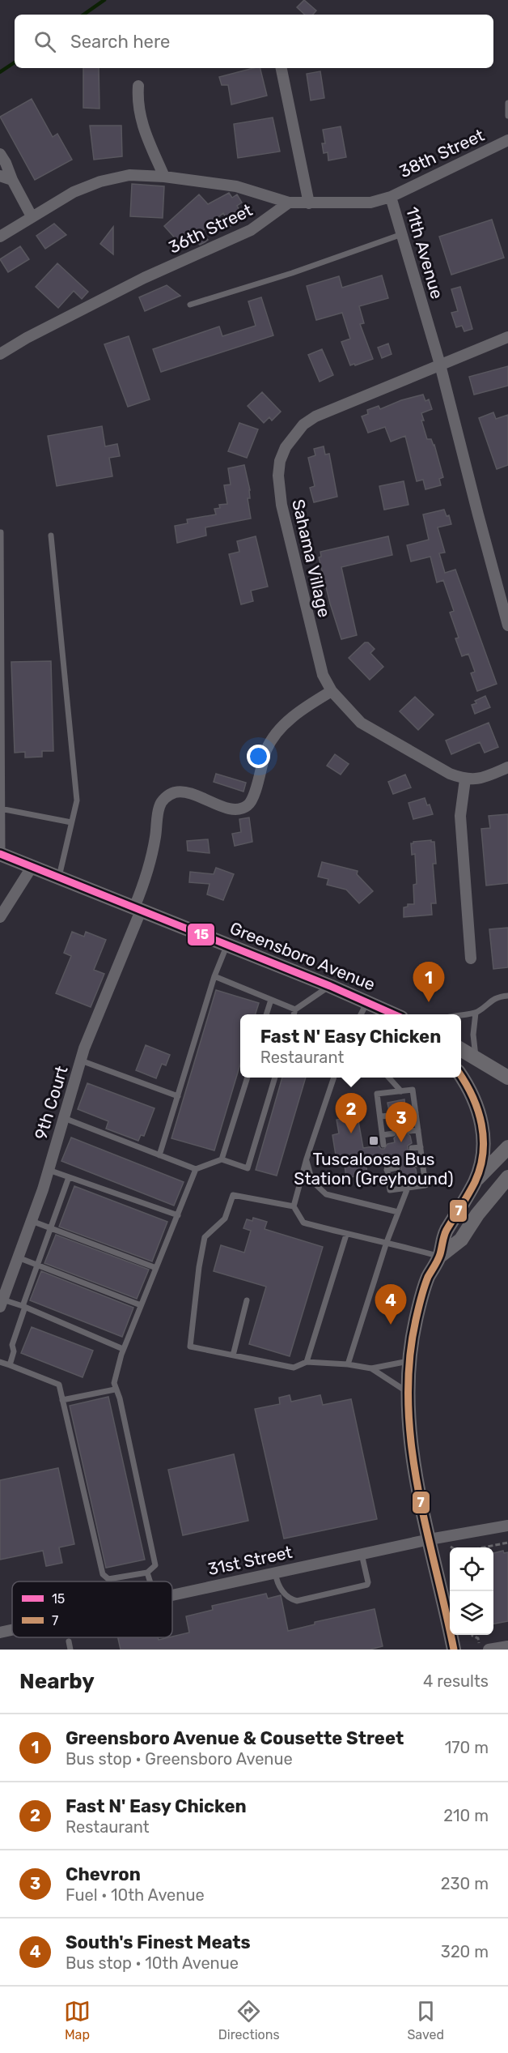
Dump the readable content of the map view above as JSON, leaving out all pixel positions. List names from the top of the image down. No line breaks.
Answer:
{"streets":{"main road":["Greensboro Avenue"],"street":["38th Street","36th Street","11th Avenue","Sahama Village","9th Court","31st Street"]},"crossings":[["38th Street","11th Avenue"],["36th Street","11th Avenue"],["11th Avenue","Sahama Village"],["Sahama Village","9th Court"],["Greensboro Avenue","9th Court"]],"places":{"transit":["Tuscaloosa Bus Station (Greyhound)"]},"lines":["transit line 15","transit line 7"],"legend":["15","7"],"page":{"search":"Search here","pins":["1","2","3","4"],"popup":["Fast N' Easy Chicken","Restaurant"],"heading":["Nearby","4 results"],"list":[{"mark":"1","name":"Greensboro Avenue & Cousette Street","note":"Bus stop · Greensboro Avenue","value":"170 m"},{"mark":"2","name":"Fast N' Easy Chicken","note":"Restaurant","value":"210 m"},{"mark":"3","name":"Chevron","note":"Fuel · 10th Avenue","value":"230 m"},{"mark":"4","name":"South's Finest Meats","note":"Bus stop · 10th Avenue","value":"320 m"}],"nav":["Map","Directions","Saved"]}}
